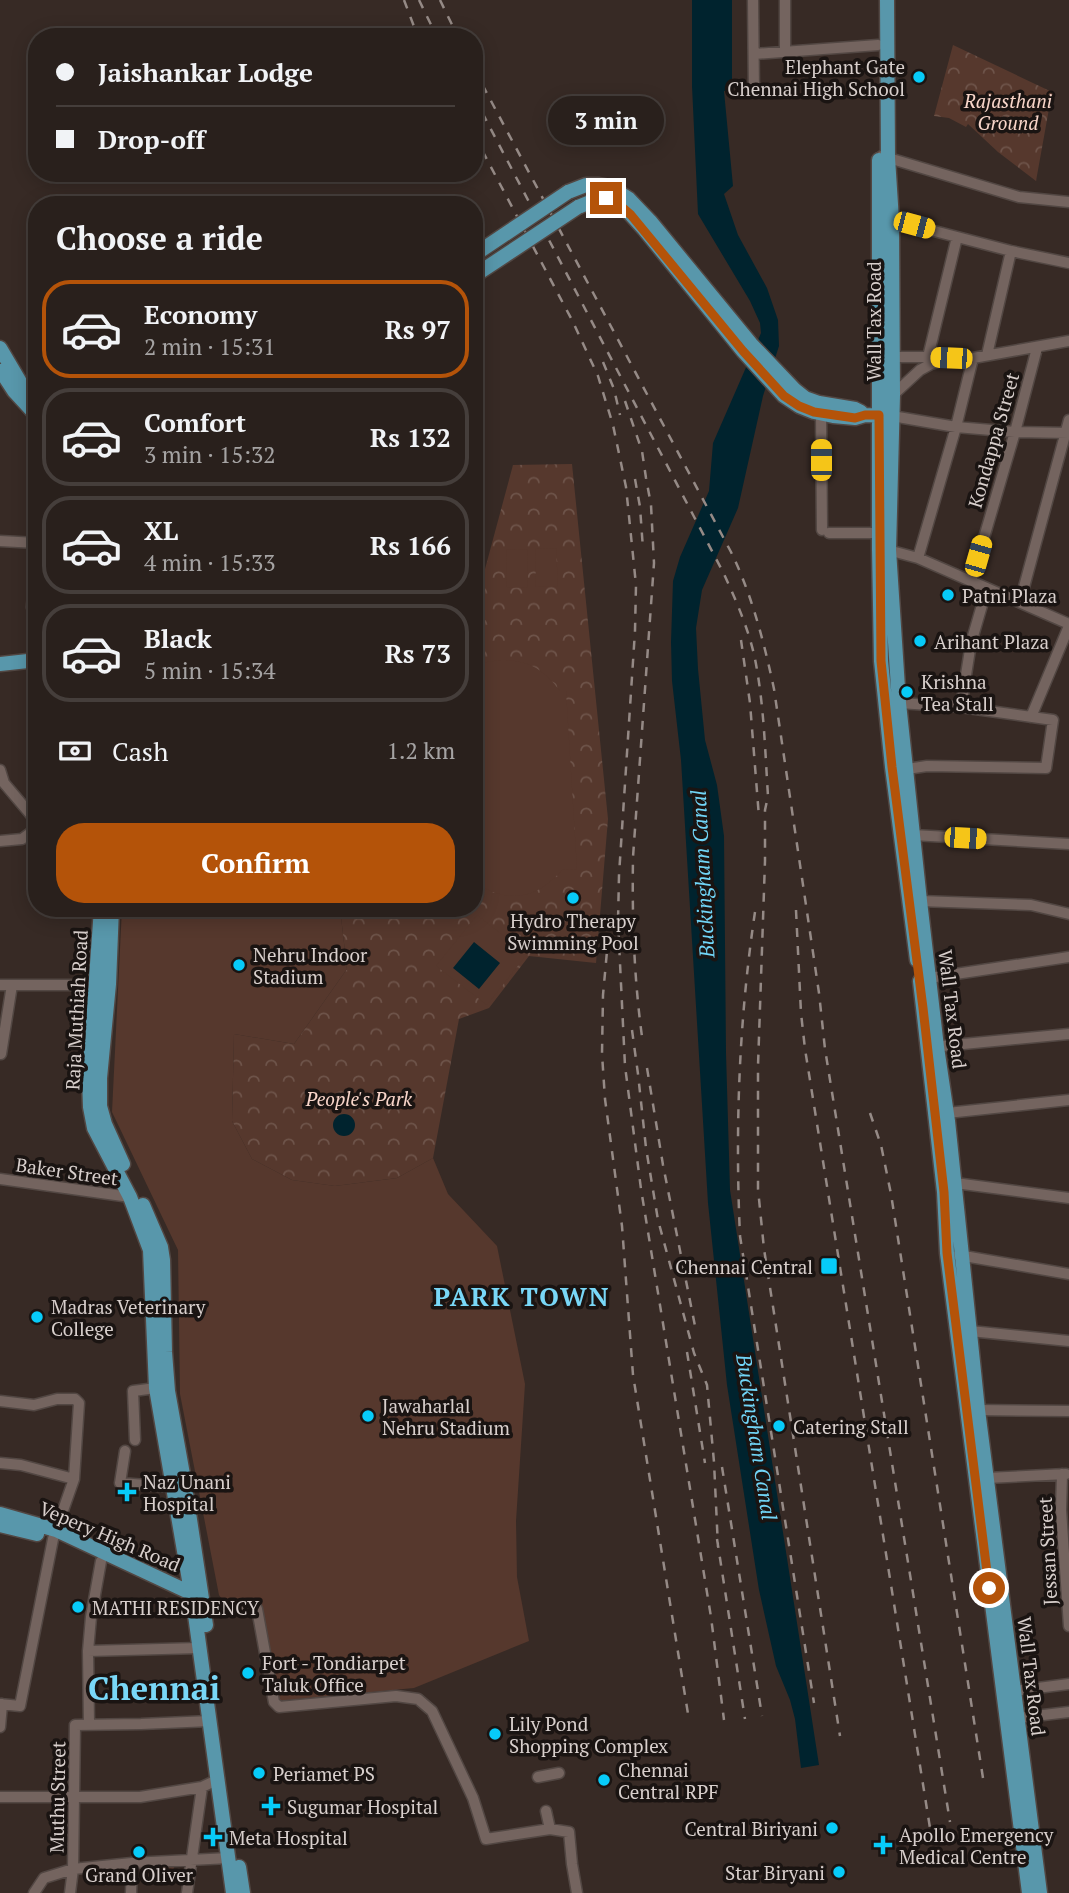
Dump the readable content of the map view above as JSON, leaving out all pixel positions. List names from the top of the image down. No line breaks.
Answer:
{"streets":{"main road":["Wall Tax Road","Raja Muthiah Road","Vepery High Road"],"street":["Kondappa Street","Baker Street","Jessan Street","Muthu Street"]},"crossings":[["Raja Muthiah Road","Baker Street"],["Raja Muthiah Road","Vepery High Road"]],"districts":["PARK TOWN","Chennai"],"water":["Buckingham Canal"],"parks":["Rajasthani Ground","People's Park"],"places":{"other":["Elephant Gate Chennai High School","Patni Plaza","Arihant Plaza","Krishna Tea Stall","Hydro Therapy Swimming Pool","Nehru Indoor Stadium","Madras Veterinary College","Jawaharlal Nehru Stadium","Catering Stall","MATHI RESIDENCY","Fort - Tondiarpet Taluk Office","Lily Pond Shopping Complex","Periamet PS","Chennai Central RPF","Central Biriyani","Grand Oliver","Star Biryani"],"transit":["Chennai Central"],"health":["Naz Unani Hospital","Sugumar Hospital","Meta Hospital","Apollo Emergency Medical Centre"]},"page":{"banner":["Jaishankar Lodge","Drop-off"],"bubble":"3 min","heading":"Choose a ride","list":[{"name":"Economy","note":"2 min · 15:31","value":"Rs 97"},{"name":"Comfort","note":"3 min · 15:32","value":"Rs 132"},{"name":"XL","note":"4 min · 15:33","value":"Rs 166"},{"name":"Black","note":"5 min · 15:34","value":"Rs 73"}],"pay":["Cash","1.2 km"],"buttons":"Confirm"}}
